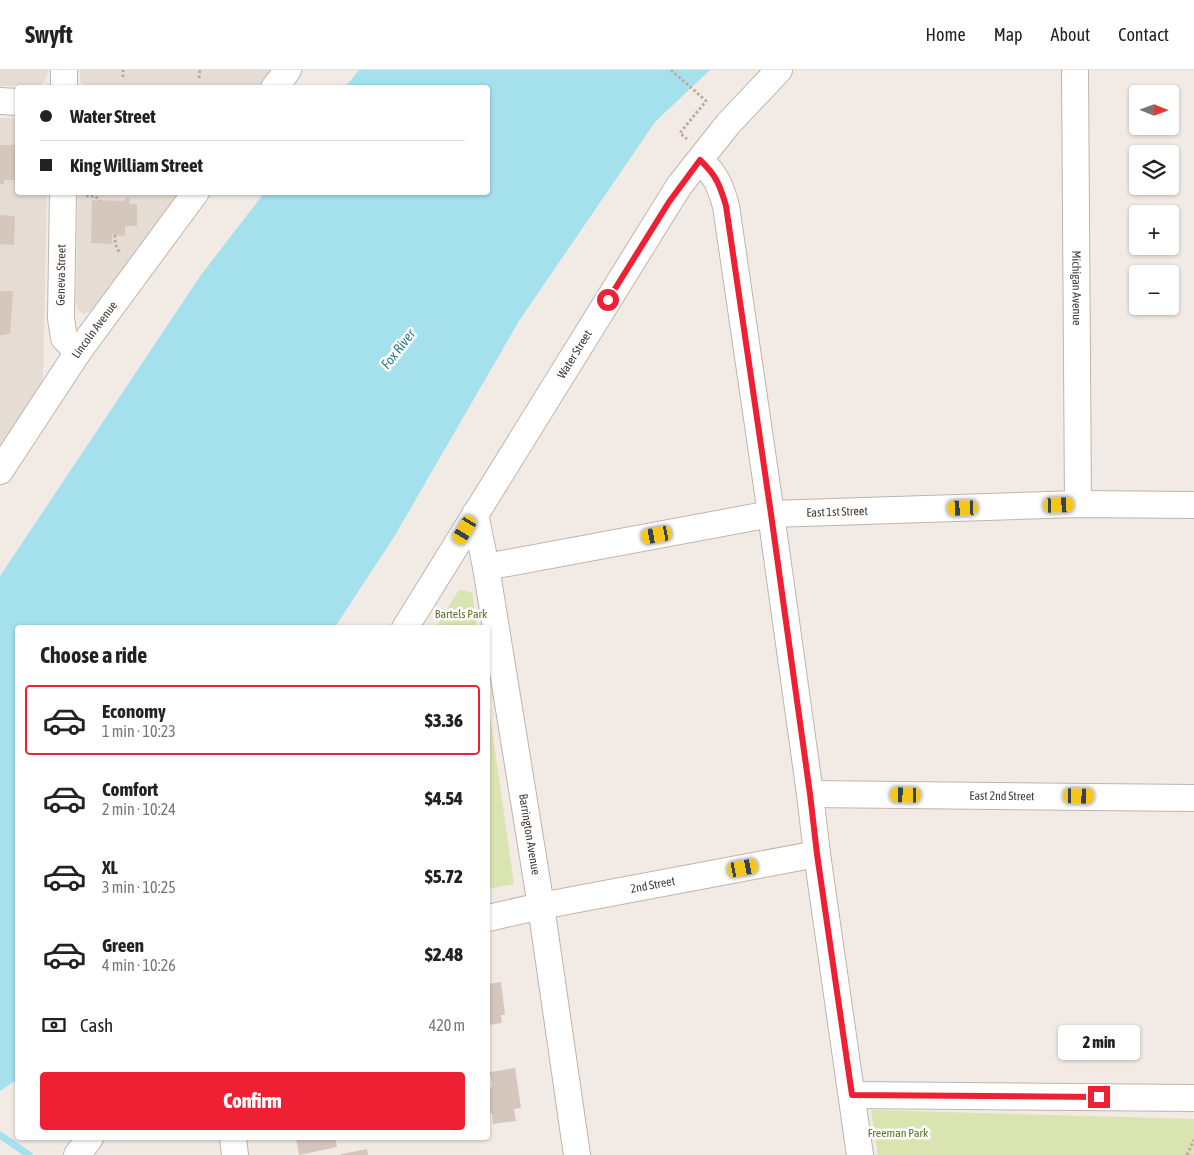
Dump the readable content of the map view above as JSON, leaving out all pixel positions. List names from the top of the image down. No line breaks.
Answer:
{"streets":{"street":["Geneva Street","Michigan Avenue","Lincoln Avenue","Water Street","East 1st Street","East 2nd Street","Barrington Avenue","2nd Street"]},"crossings":[["Geneva Street","Lincoln Avenue"],["Michigan Avenue","East 1st Street"],["Water Street","Barrington Avenue"],["East 1st Street","Barrington Avenue"],["Barrington Avenue","2nd Street"]],"water":["Fox River"],"parks":["Bartels Park","Freeman Park"],"north":"right","page":{"header":"Swyft","nav":["Home","Map","About","Contact"],"map_buttons":["+","−"],"banner":["Water Street","King William Street"],"heading":"Choose a ride","list":[{"name":"Economy","note":"1 min · 10:23","value":"$3.36"},{"name":"Comfort","note":"2 min · 10:24","value":"$4.54"},{"name":"XL","note":"3 min · 10:25","value":"$5.72"},{"name":"Green","note":"4 min · 10:26","value":"$2.48"}],"pay":["Cash","420 m"],"bubble":"2 min","buttons":"Confirm"}}
